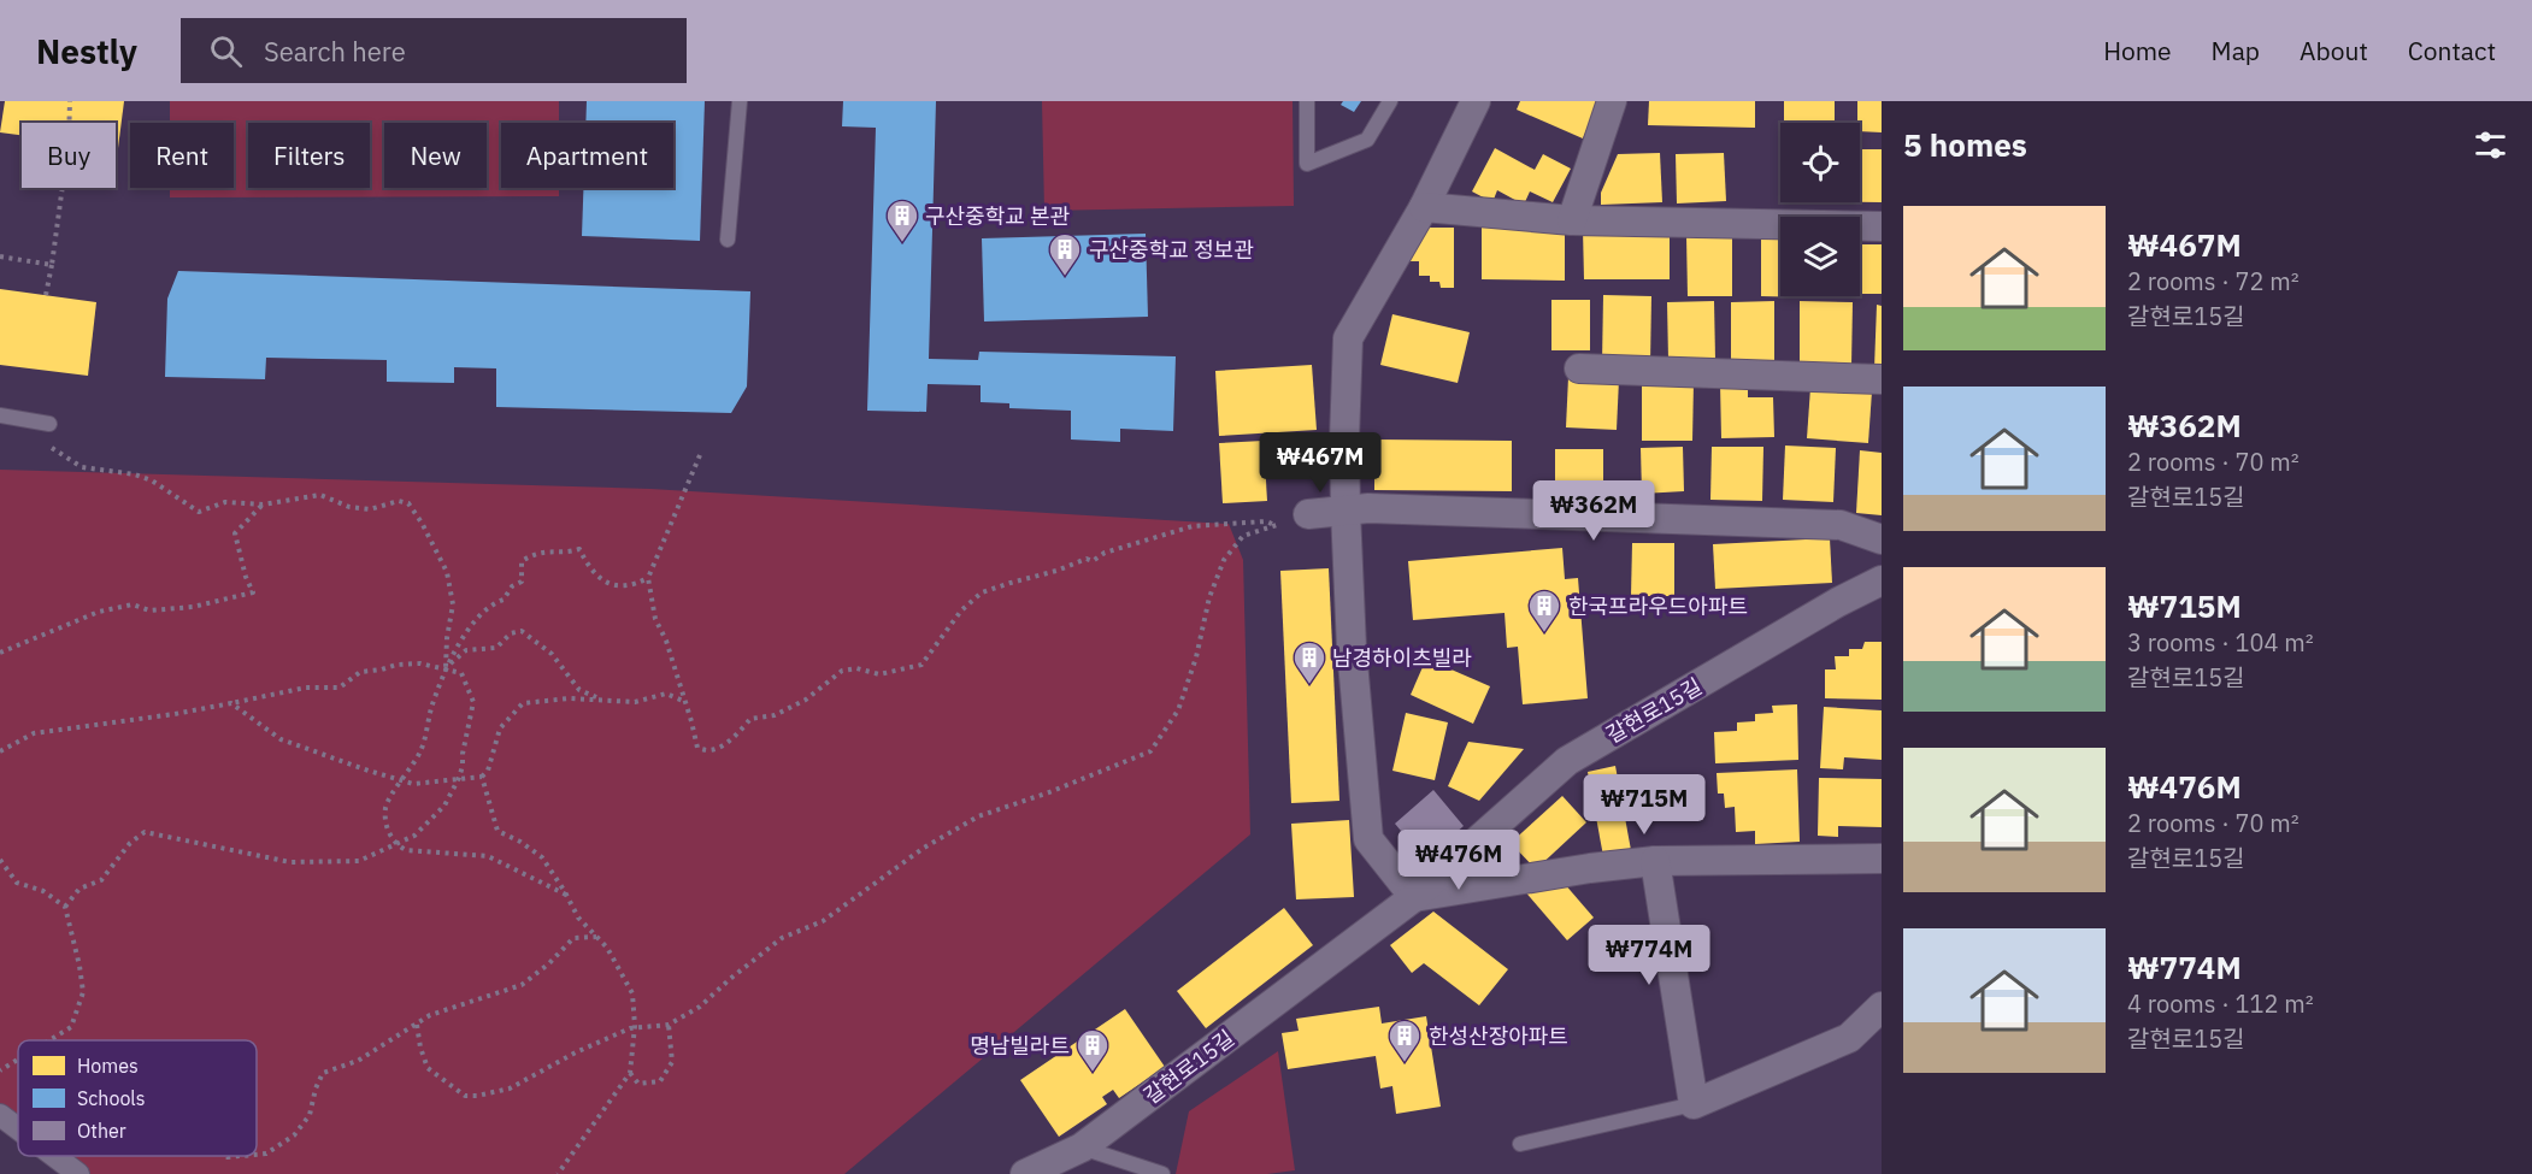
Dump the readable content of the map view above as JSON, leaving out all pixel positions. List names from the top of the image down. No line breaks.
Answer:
{"streets":{"street":["갈현로15길"]},"places":{"building":["구산중학교 본관","구산중학교 정보관","한국프라우드아파트","남경하이츠빌라","한성산장아파트","명남빌라트"]},"legend":["Homes","Schools","Other"],"page":{"header":"Nestly","search":"Search here","nav":["Home","Map","About","Contact"],"heading":"5 homes","chip":["Buy","Rent","Filters","New","Apartment"],"list":[{"name":"₩467M","note":"2 rooms · 72 m² · 갈현로15길"},{"name":"₩362M","note":"2 rooms · 70 m² · 갈현로15길"},{"name":"₩715M","note":"3 rooms · 104 m² · 갈현로15길"},{"name":"₩476M","note":"2 rooms · 70 m² · 갈현로15길"},{"name":"₩774M","note":"4 rooms · 112 m² · 갈현로15길"}],"price":["₩467M","₩362M","₩715M","₩476M","₩774M"]}}
